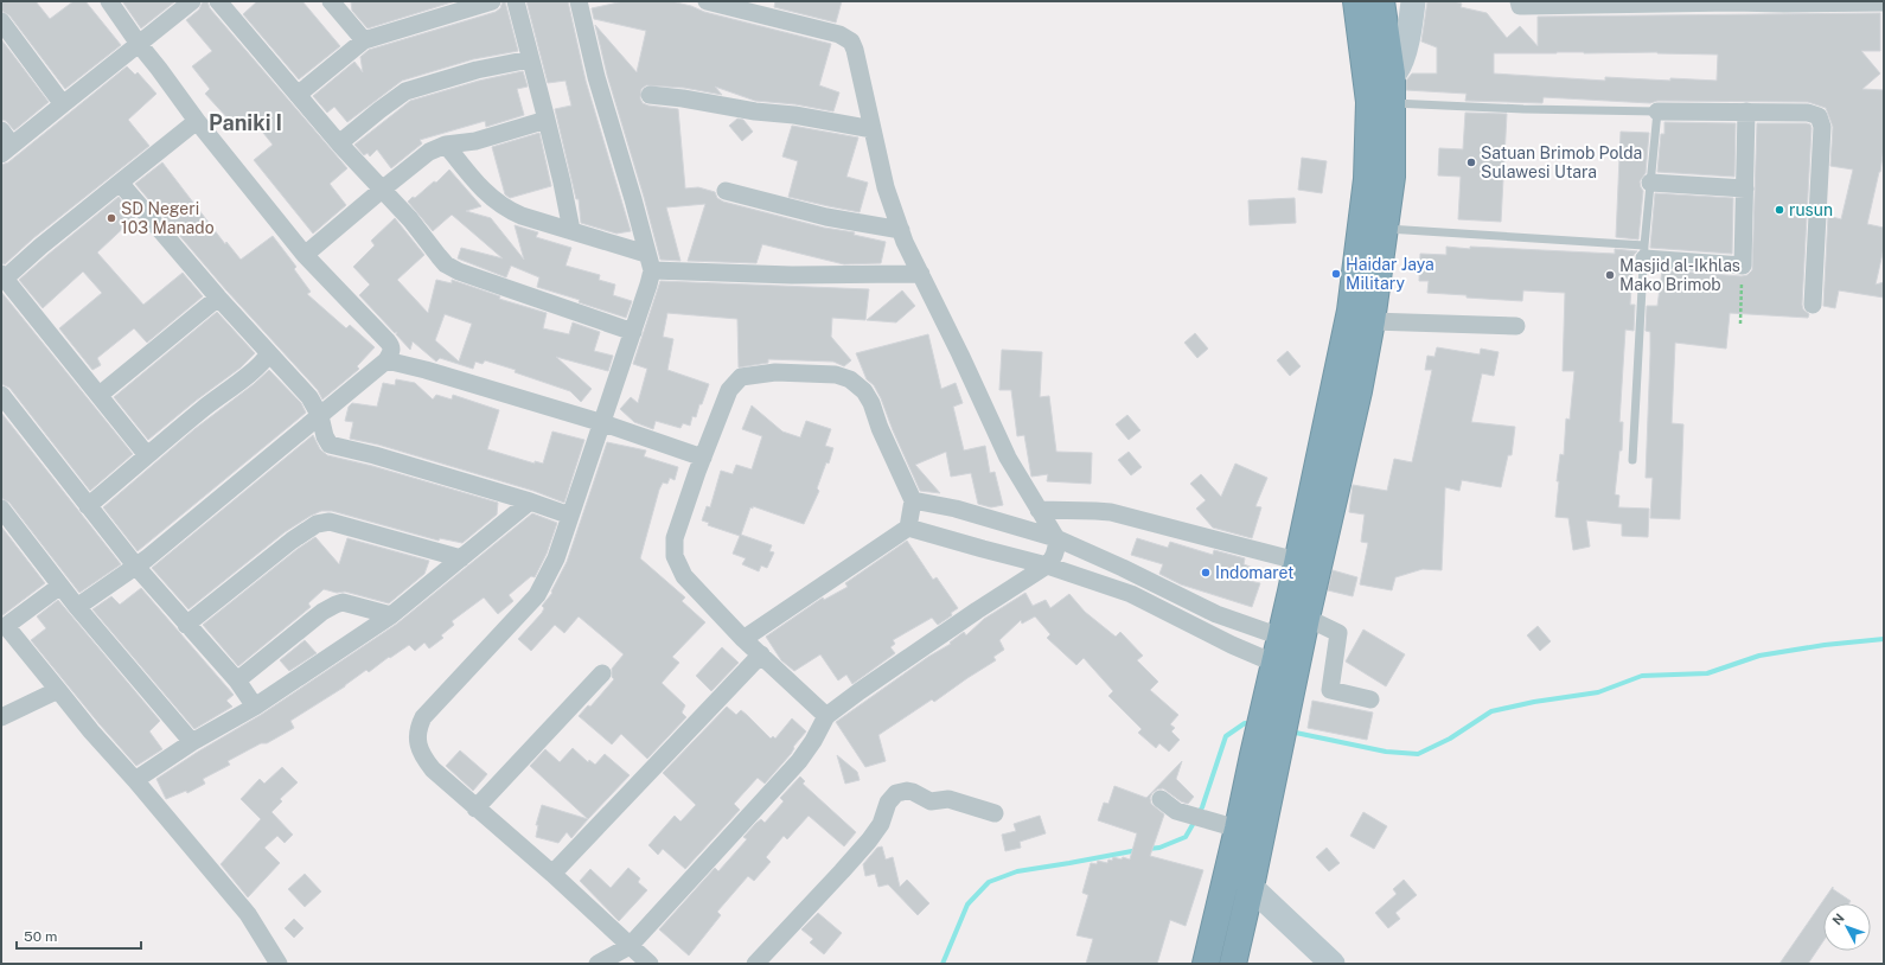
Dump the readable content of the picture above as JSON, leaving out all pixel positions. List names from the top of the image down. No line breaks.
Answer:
{"districts":["Paniki I"],"places":["Satuan Brimob Polda Sulawesi Utara","rusun","SD Negeri 103 Manado","Haidar Jaya Military","Masjid al-Ikhlas Mako Brimob","Indomaret"],"scale_bar":"50 m","north":"top left"}
